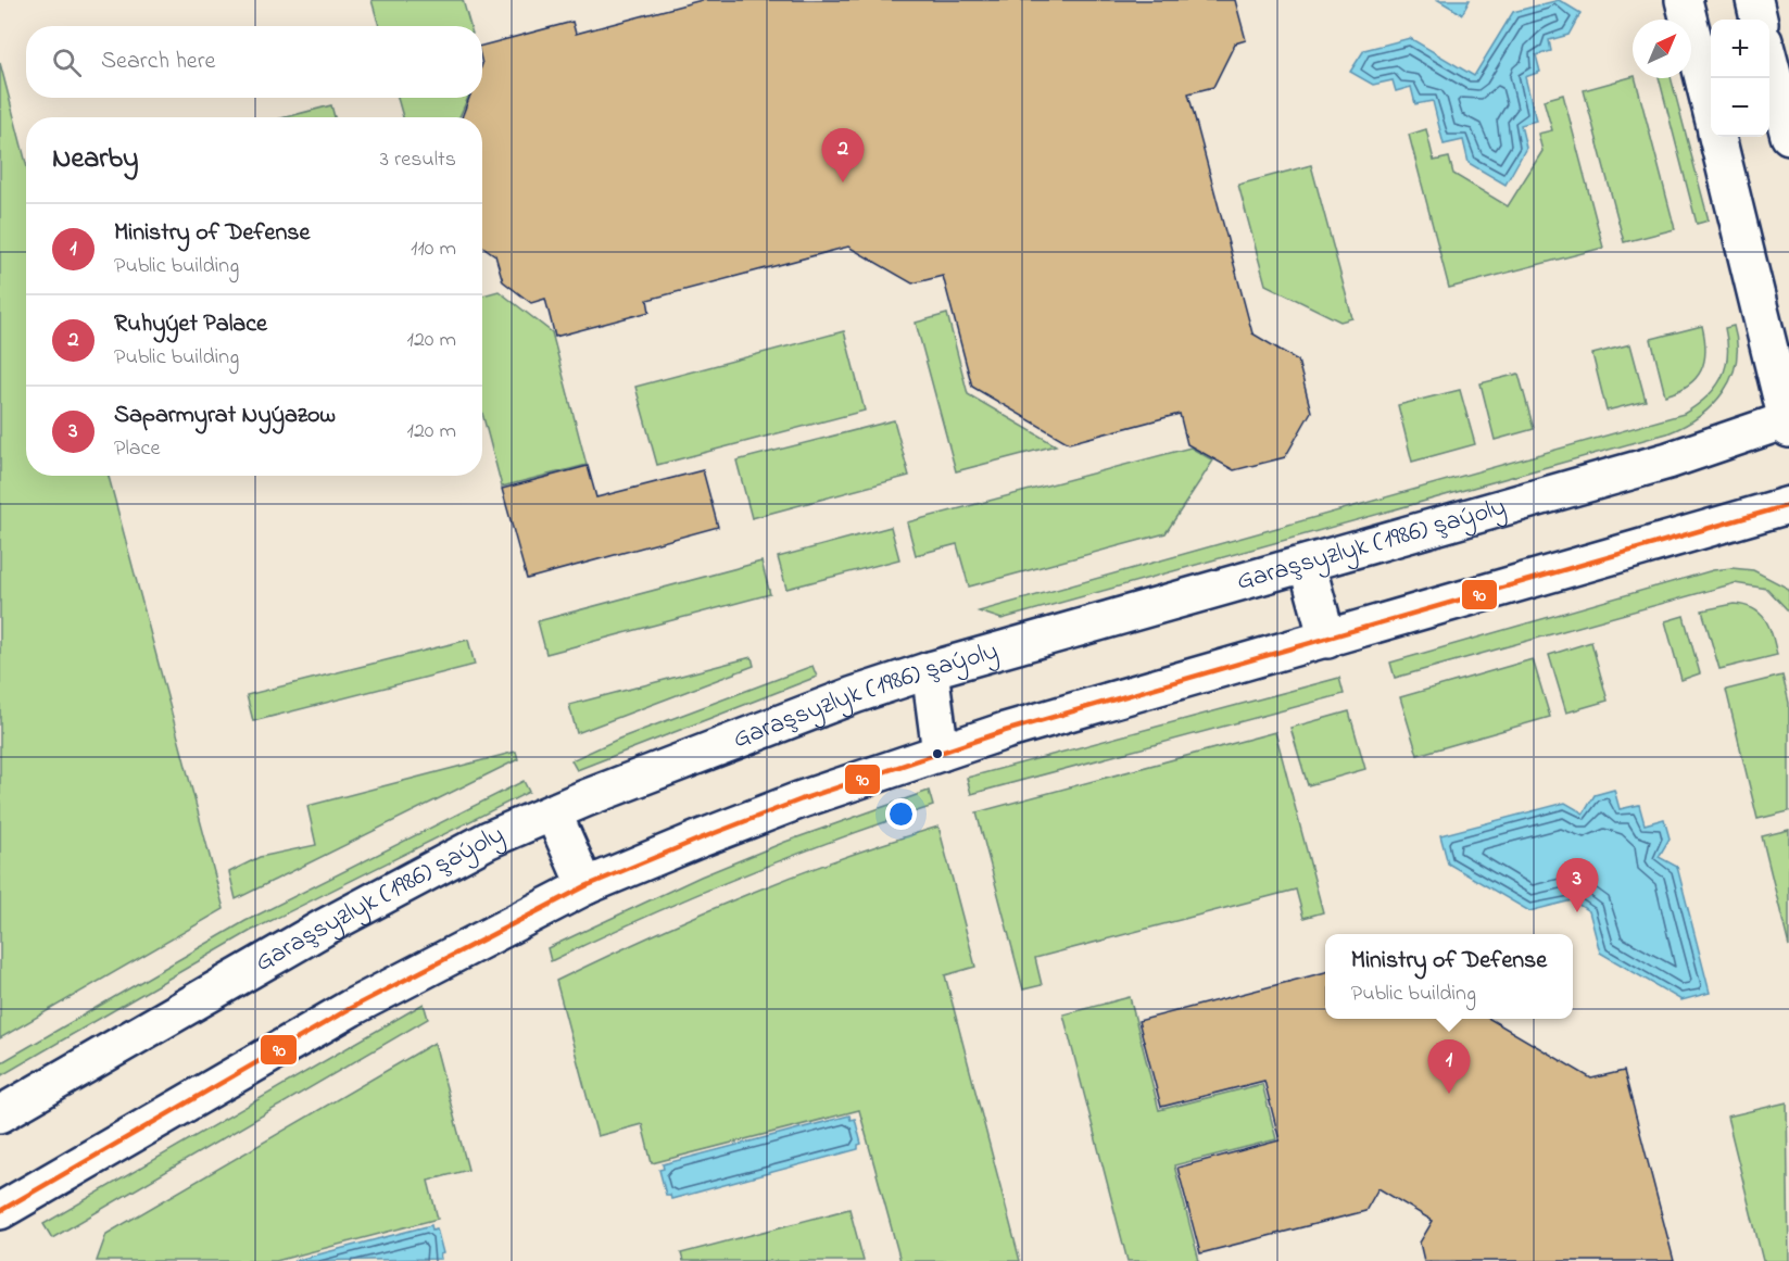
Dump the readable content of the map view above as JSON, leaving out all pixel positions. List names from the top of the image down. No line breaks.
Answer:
{"streets":{"main road":["Garaşsyzlyk (1986) şaýoly"]},"lines":["transit line 90"],"north":"top right","page":{"map_buttons":["+","−"],"search":"Search here","heading":["Nearby","3 results"],"pins":["2","3","1"],"list":[{"mark":"1","name":"Ministry of Defense","note":"Public building","value":"110 m"},{"mark":"2","name":"Ruhyýet Palace","note":"Public building","value":"120 m"},{"mark":"3","name":"Saparmyrat Nyýazow","note":"Place","value":"120 m"}],"popup":["Ministry of Defense","Public building"]}}
